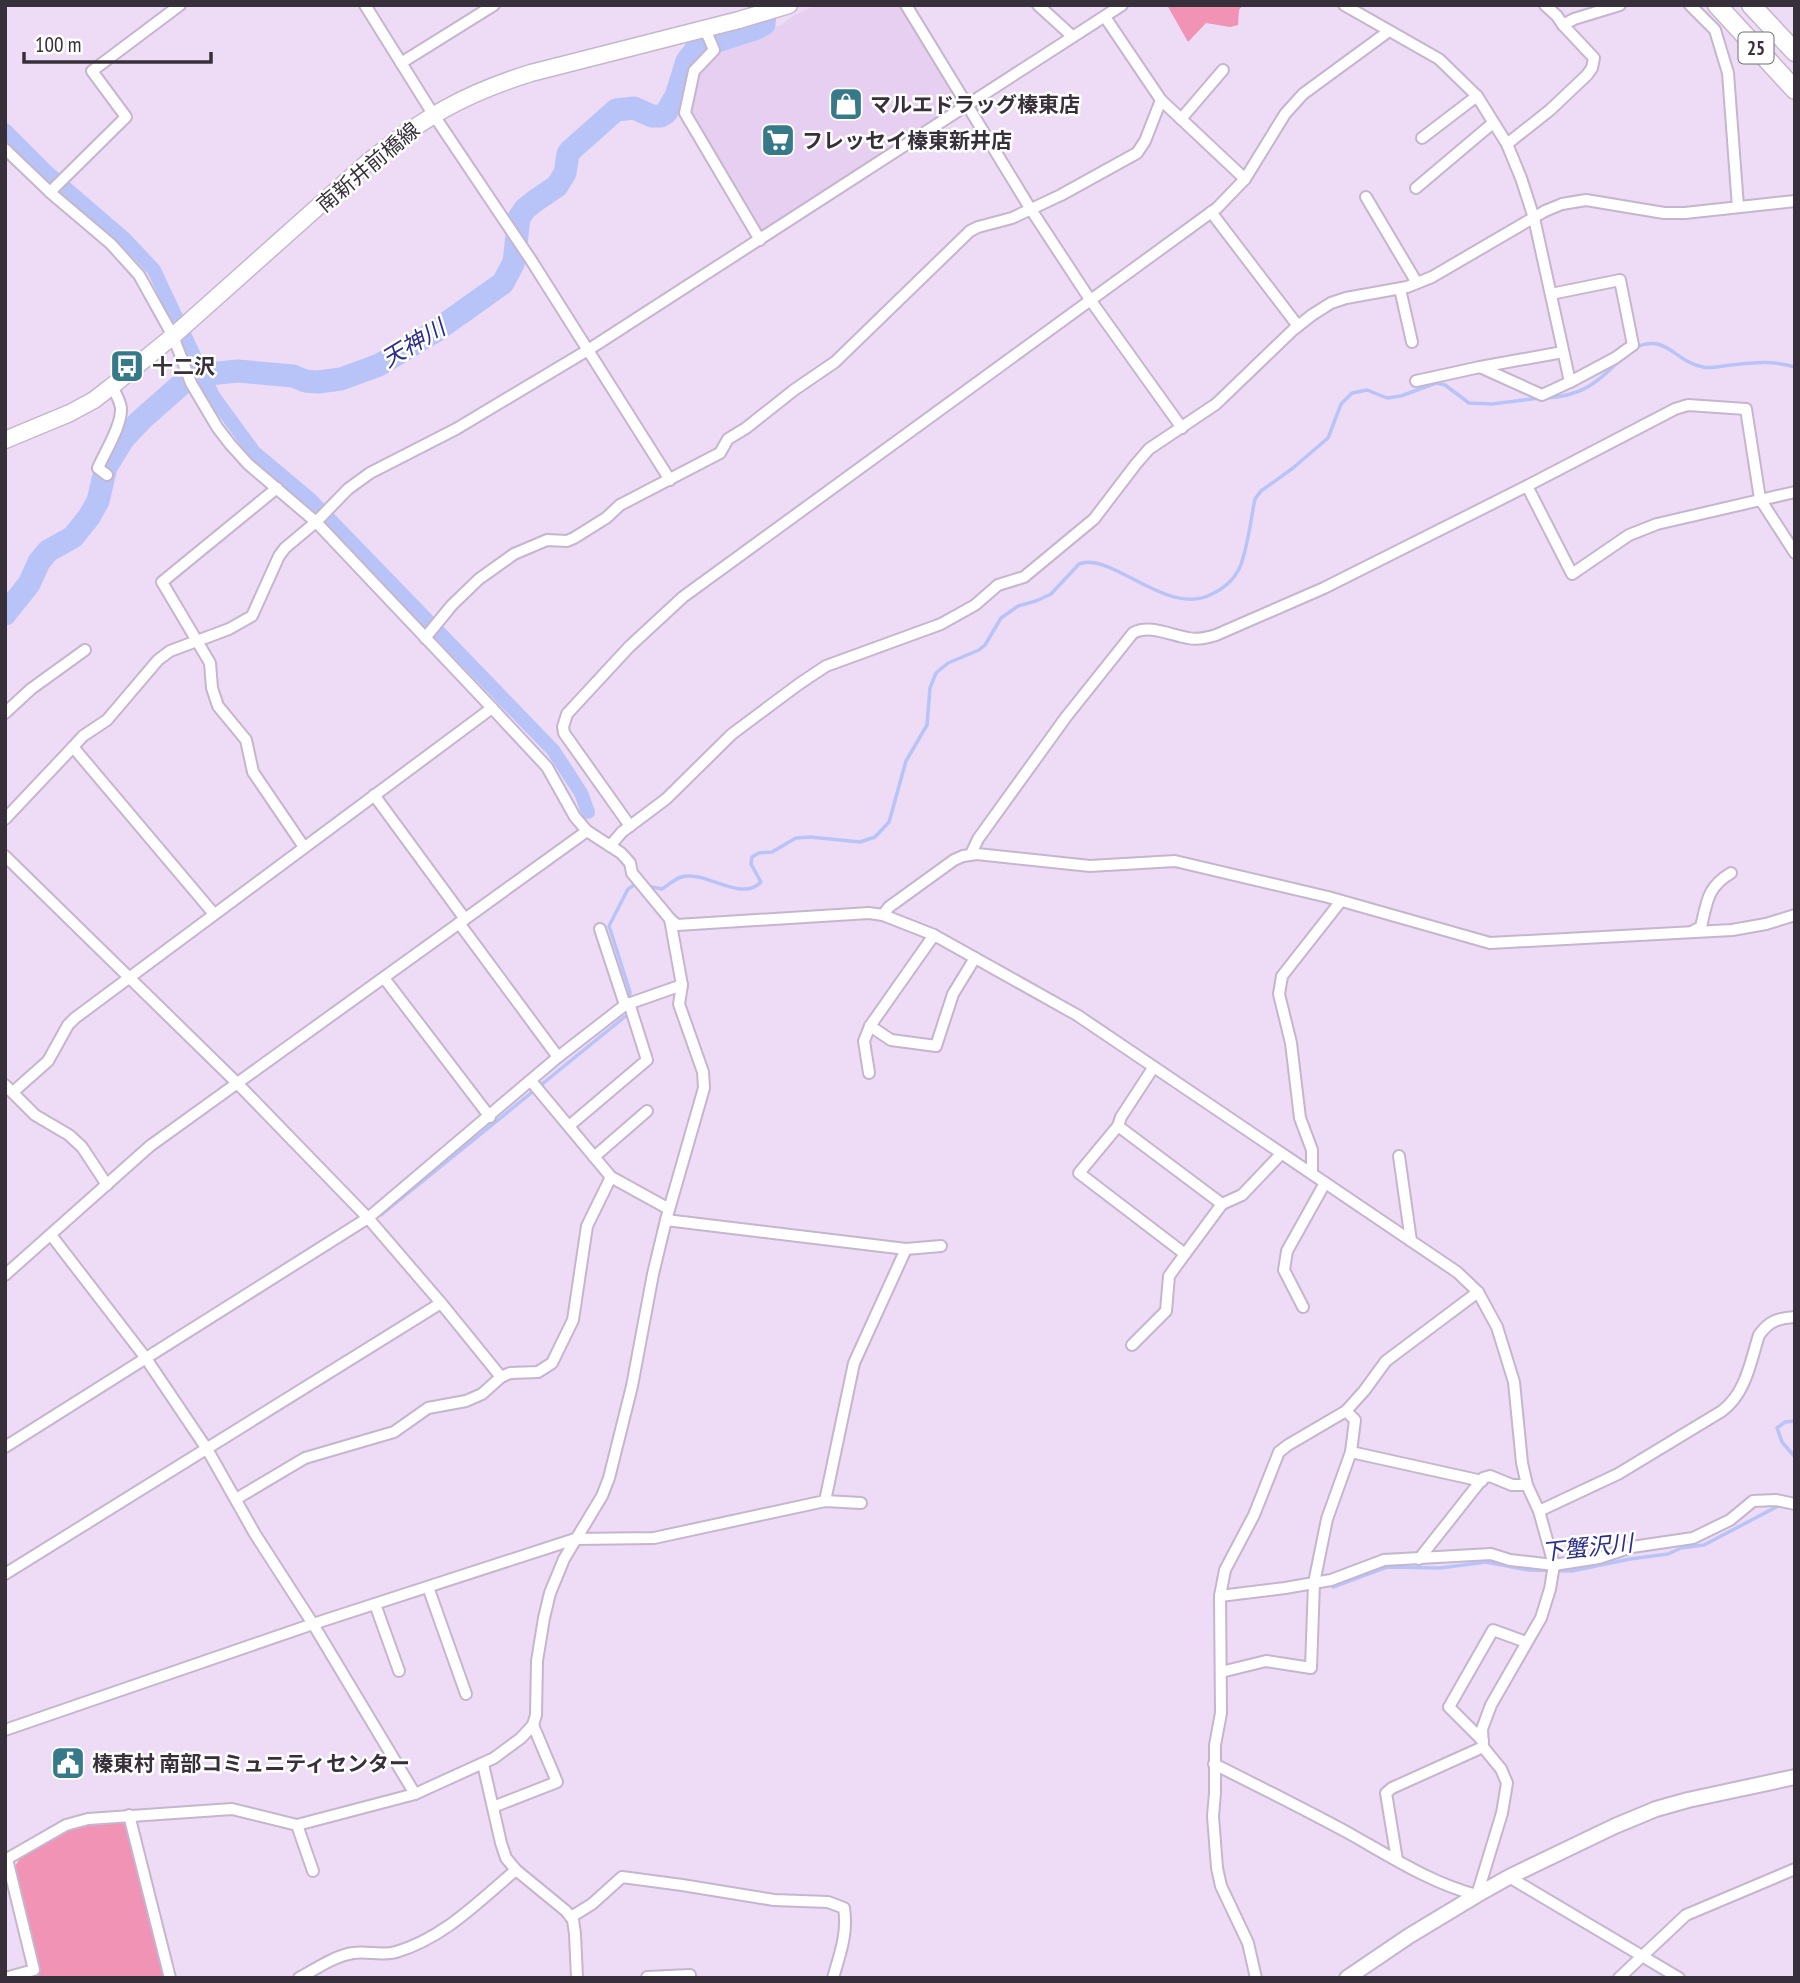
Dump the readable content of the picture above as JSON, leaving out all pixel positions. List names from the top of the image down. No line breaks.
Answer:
{"streets":{"main road":["25","南新井前橋線"]},"water":["天神川","下蟹沢川"],"places":{"shop":["マルエドラッグ榛東店"],"supermarket":["フレッセイ榛東新井店"],"bus stop":["十二沢"],"public building":["榛東村 南部コミュニティセンター"]},"scale_bar":"100 m"}
